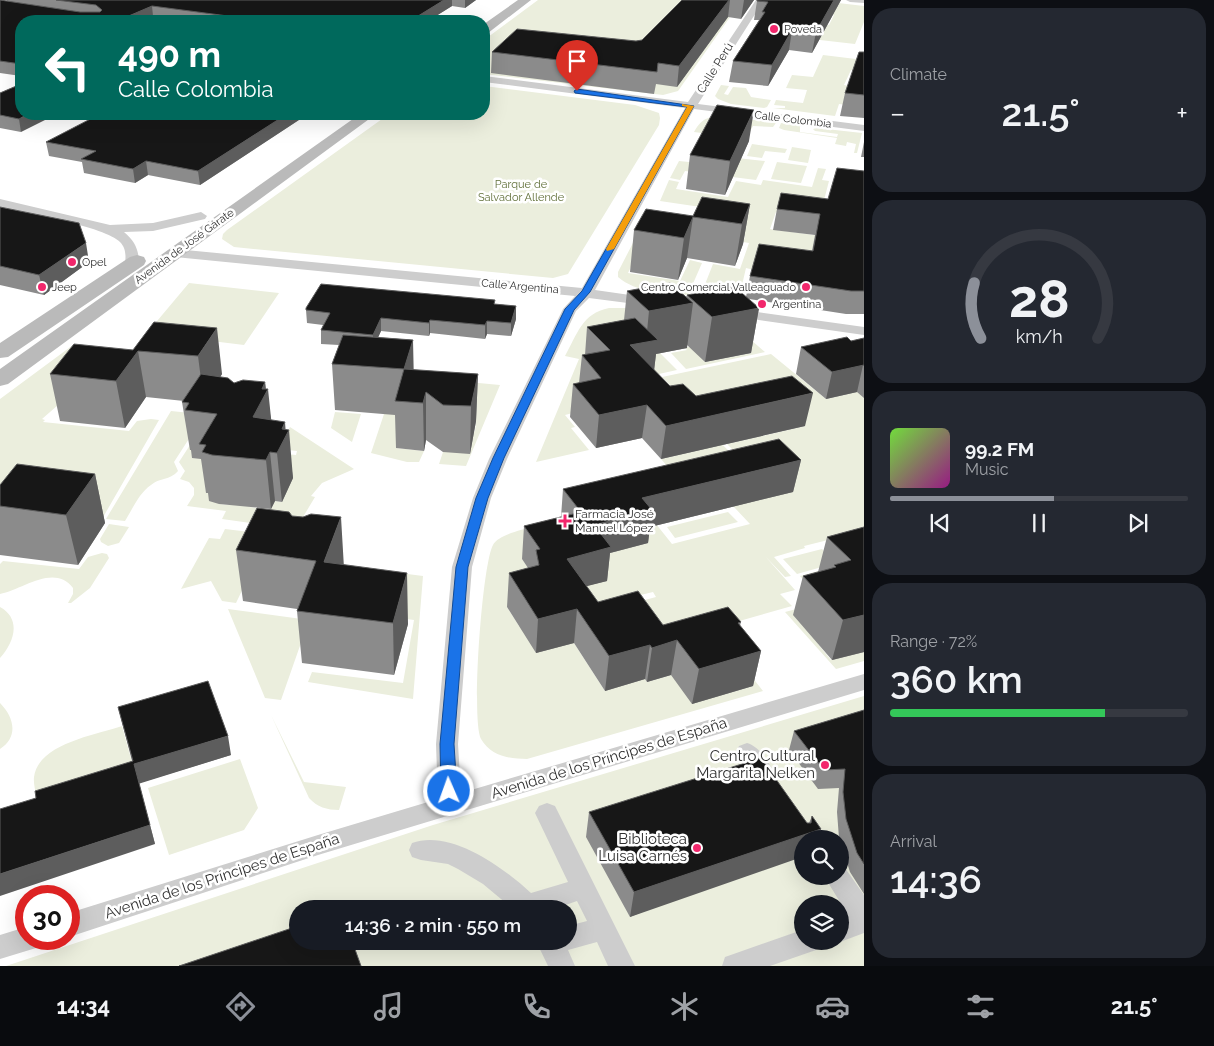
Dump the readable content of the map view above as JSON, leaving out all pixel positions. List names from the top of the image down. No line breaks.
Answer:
{"streets":{"main road":["Avenida de José Gárate"],"street":["Calle Perú","Calle Colombia","Calle Argentina","Avenida de los Príncipes de España"]},"crossings":[["Calle Perú","Calle Colombia"],["Calle Perú","Calle Argentina"],["Calle Perú","Avenida de los Príncipes de España"],["Avenida de José Gárate","Calle Argentina"]],"parks":["Parque de Salvador Allende"],"places":{"other":["Poveda","Opel","Jeep","Centro Comercial Valleaguado","Argentina","Centro Cultural Margarita Nelken","Biblioteca Luisa Carnés"],"health":["Farmacia José Manuel López"]},"page":{"tile":["Climate",["Range · 72%","360 km"],["Arrival","14:36"]],"turn":["490 m","Calle Colombia"],"heat":["−","21.5°","+"],"song":["99.2 FM","Music"],"limit":"30","trip":"14:36 · 2 min · 550 m","tabs":["14:34","21.5°"],"gauge":["28","km/h"]}}
